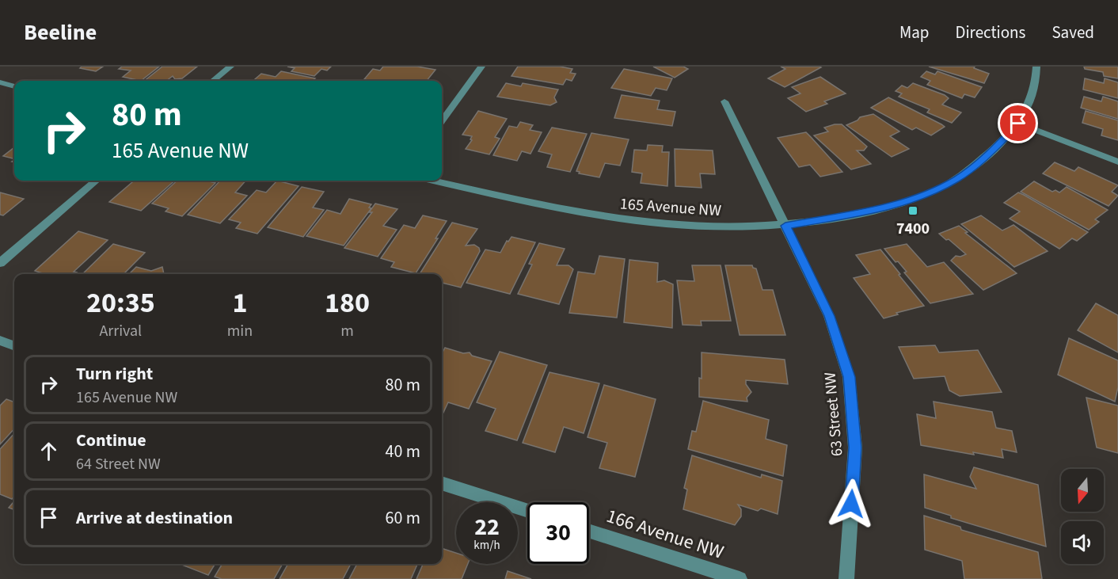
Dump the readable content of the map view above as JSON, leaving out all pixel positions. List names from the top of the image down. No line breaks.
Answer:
{"streets":{"street":["165 Avenue NW","63 Street NW","166 Avenue NW"]},"crossings":[["165 Avenue NW","63 Street NW"]],"places":{"transit":["7400"]},"north":"bottom","page":{"header":"Beeline","nav":["Map","Directions","Saved"],"turn":["80 m","165 Avenue NW"],"eta":["20:35","Arrival","1","min","180","m"],"list":[{"name":"Turn right","note":"165 Avenue NW","value":"80 m"},{"name":"Continue","note":"64 Street NW","value":"40 m"},{"name":"Arrive at destination","value":"60 m"}],"speed":"22 km/h","limit":"30"}}
